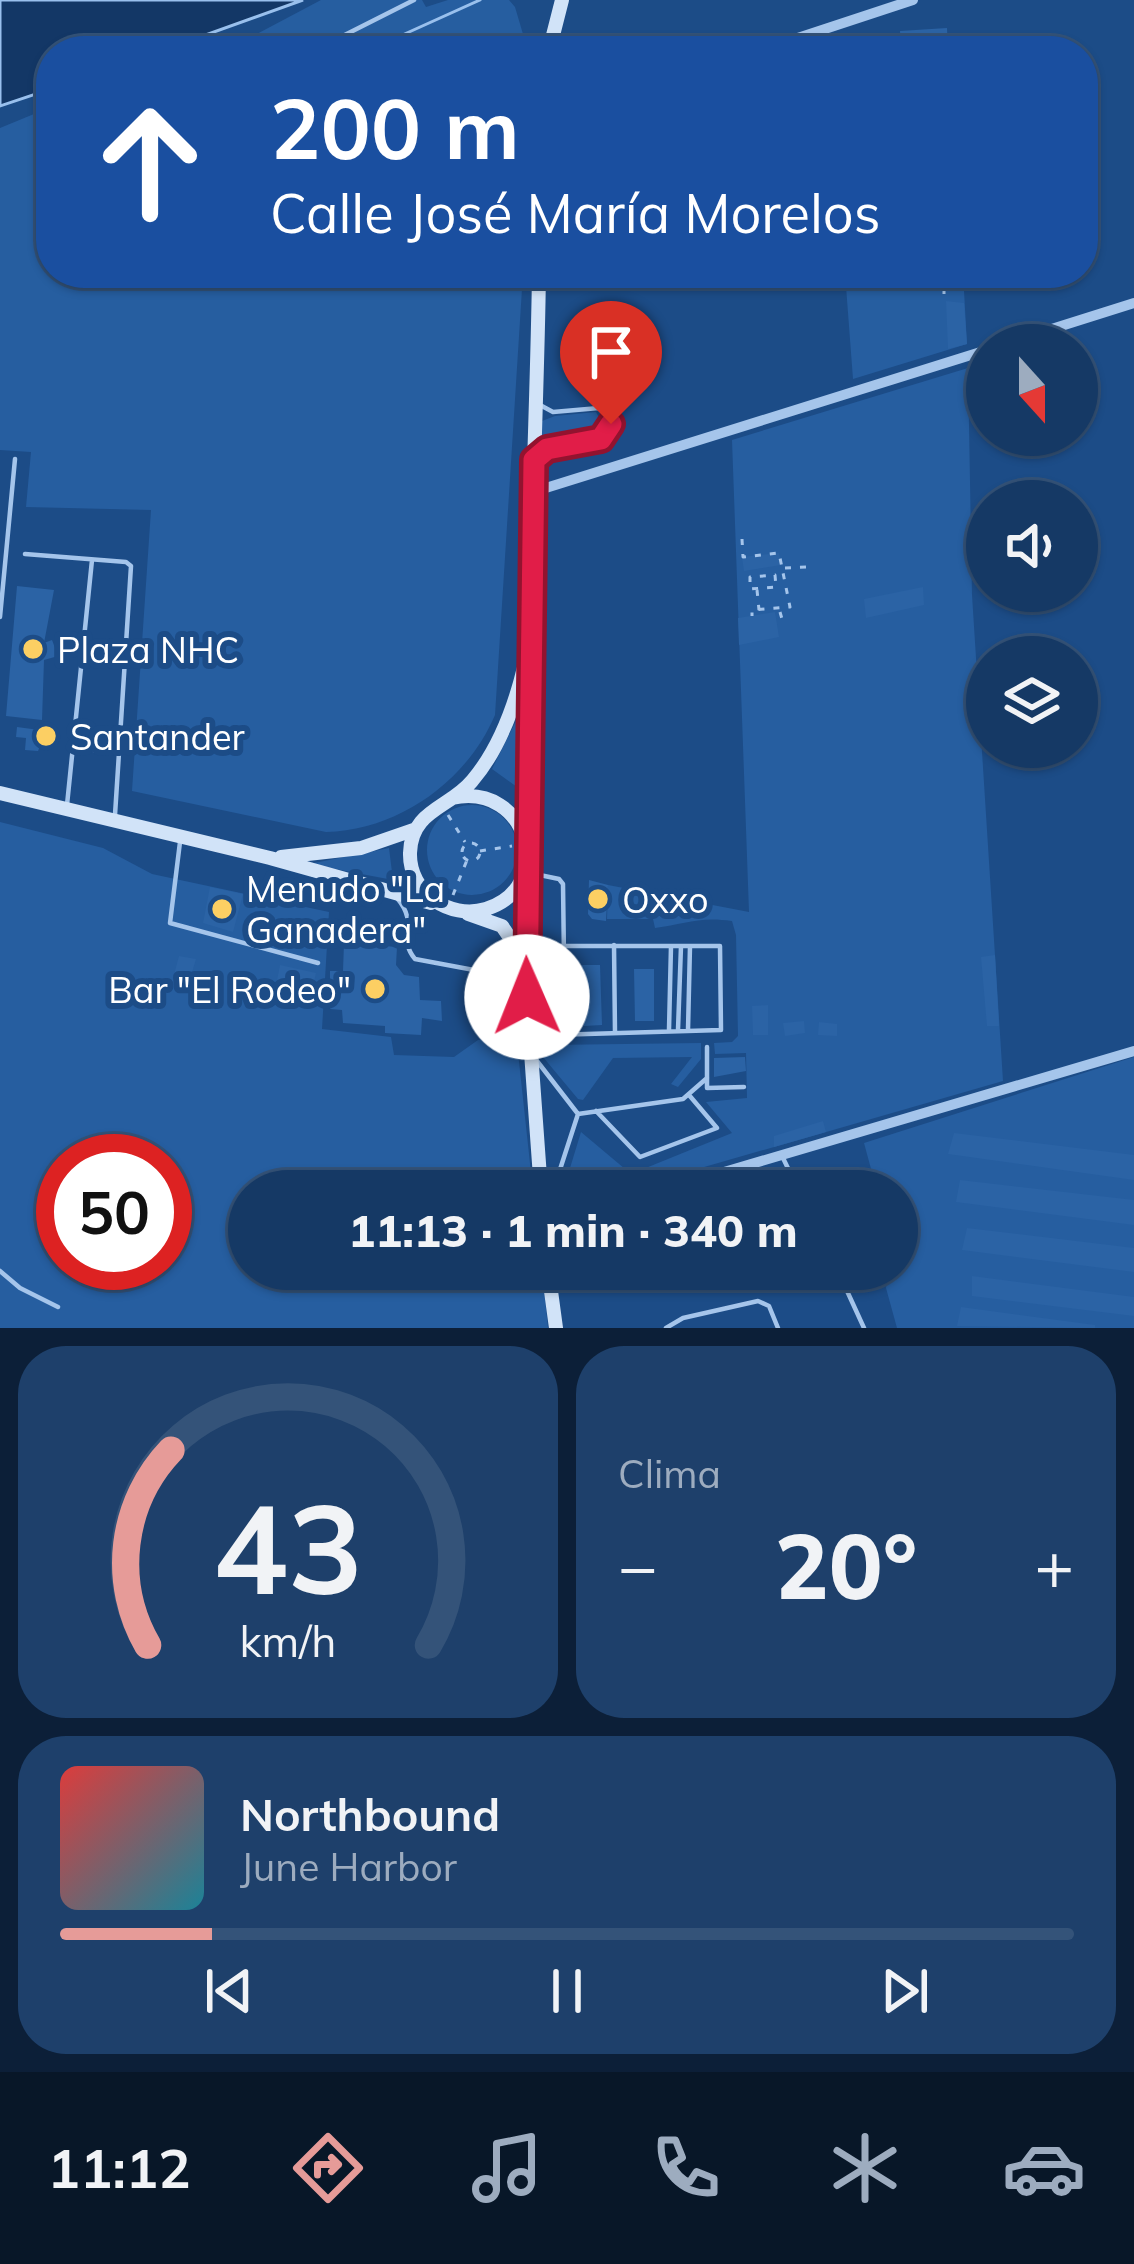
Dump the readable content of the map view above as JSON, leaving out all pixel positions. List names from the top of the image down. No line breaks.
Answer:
{"places":["Plaza NHC","Santander","Oxxo","Menudo \"La Ganadera\"","Bar \"El Rodeo\""],"north":"bottom","page":{"turn":["200 m","Calle José María Morelos"],"limit":"50","trip":"11:13 · 1 min · 340 m","tile":"Clima","heat":["−","20°","+"],"song":["Northbound","June Harbor"],"tabs":"11:12","gauge":["43","km/h"]}}
